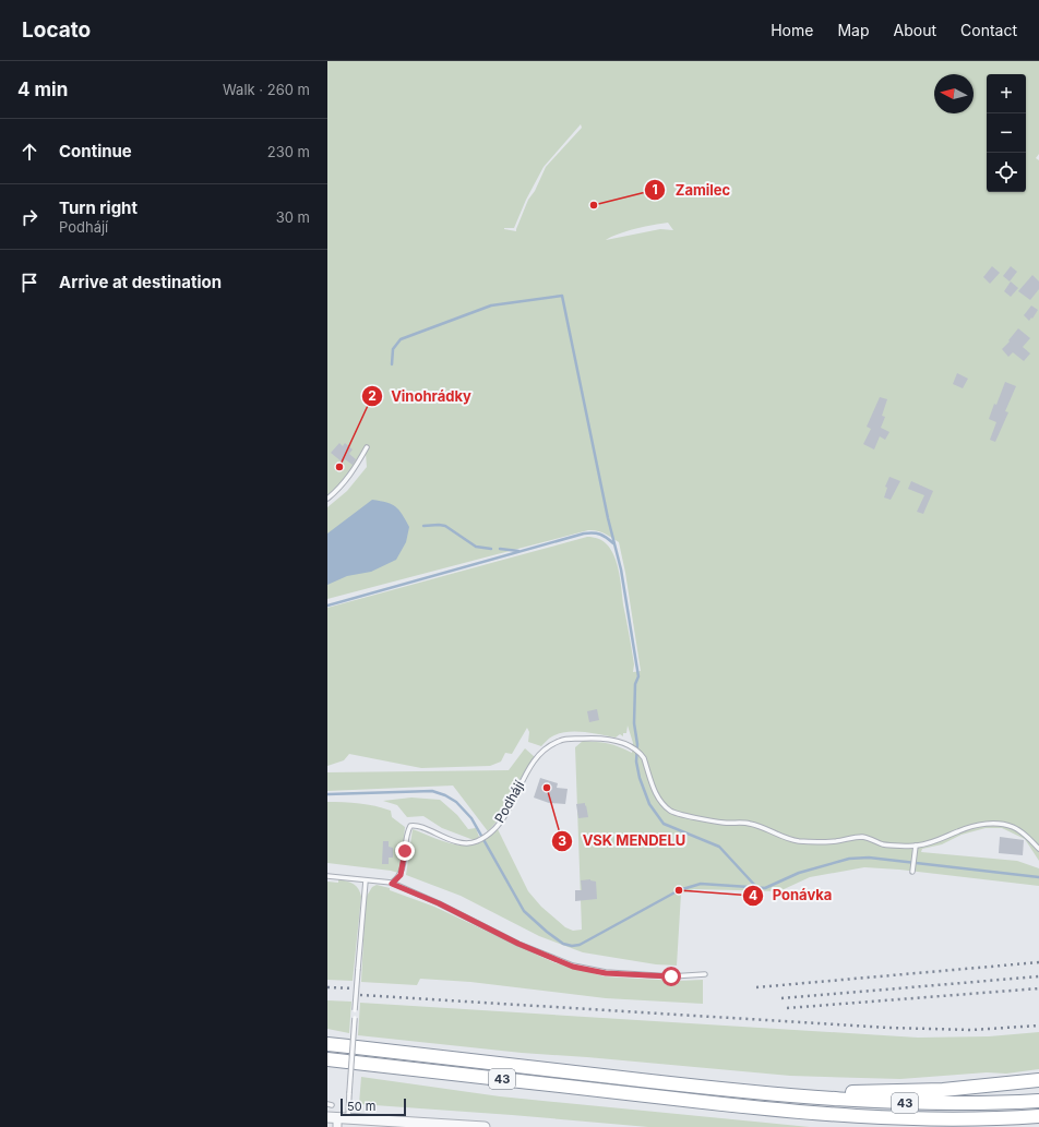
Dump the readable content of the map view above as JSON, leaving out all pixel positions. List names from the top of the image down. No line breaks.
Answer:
{"streets":{"highway":["43"],"lane":["Podhájí"]},"places":["Zamilec","Vinohrádky","VSK MENDELU","Ponávka"],"scale_bar":"50 m","north":"left","page":{"header":"Locato","nav":["Home","Map","About","Contact"],"heading":["4 min","Walk · 260 m"],"map_buttons":["+","−"],"list":[["Continue","230 m"],["Turn right","Podhájí","30 m"],"Arrive at destination"],"scale":"50 m"}}
